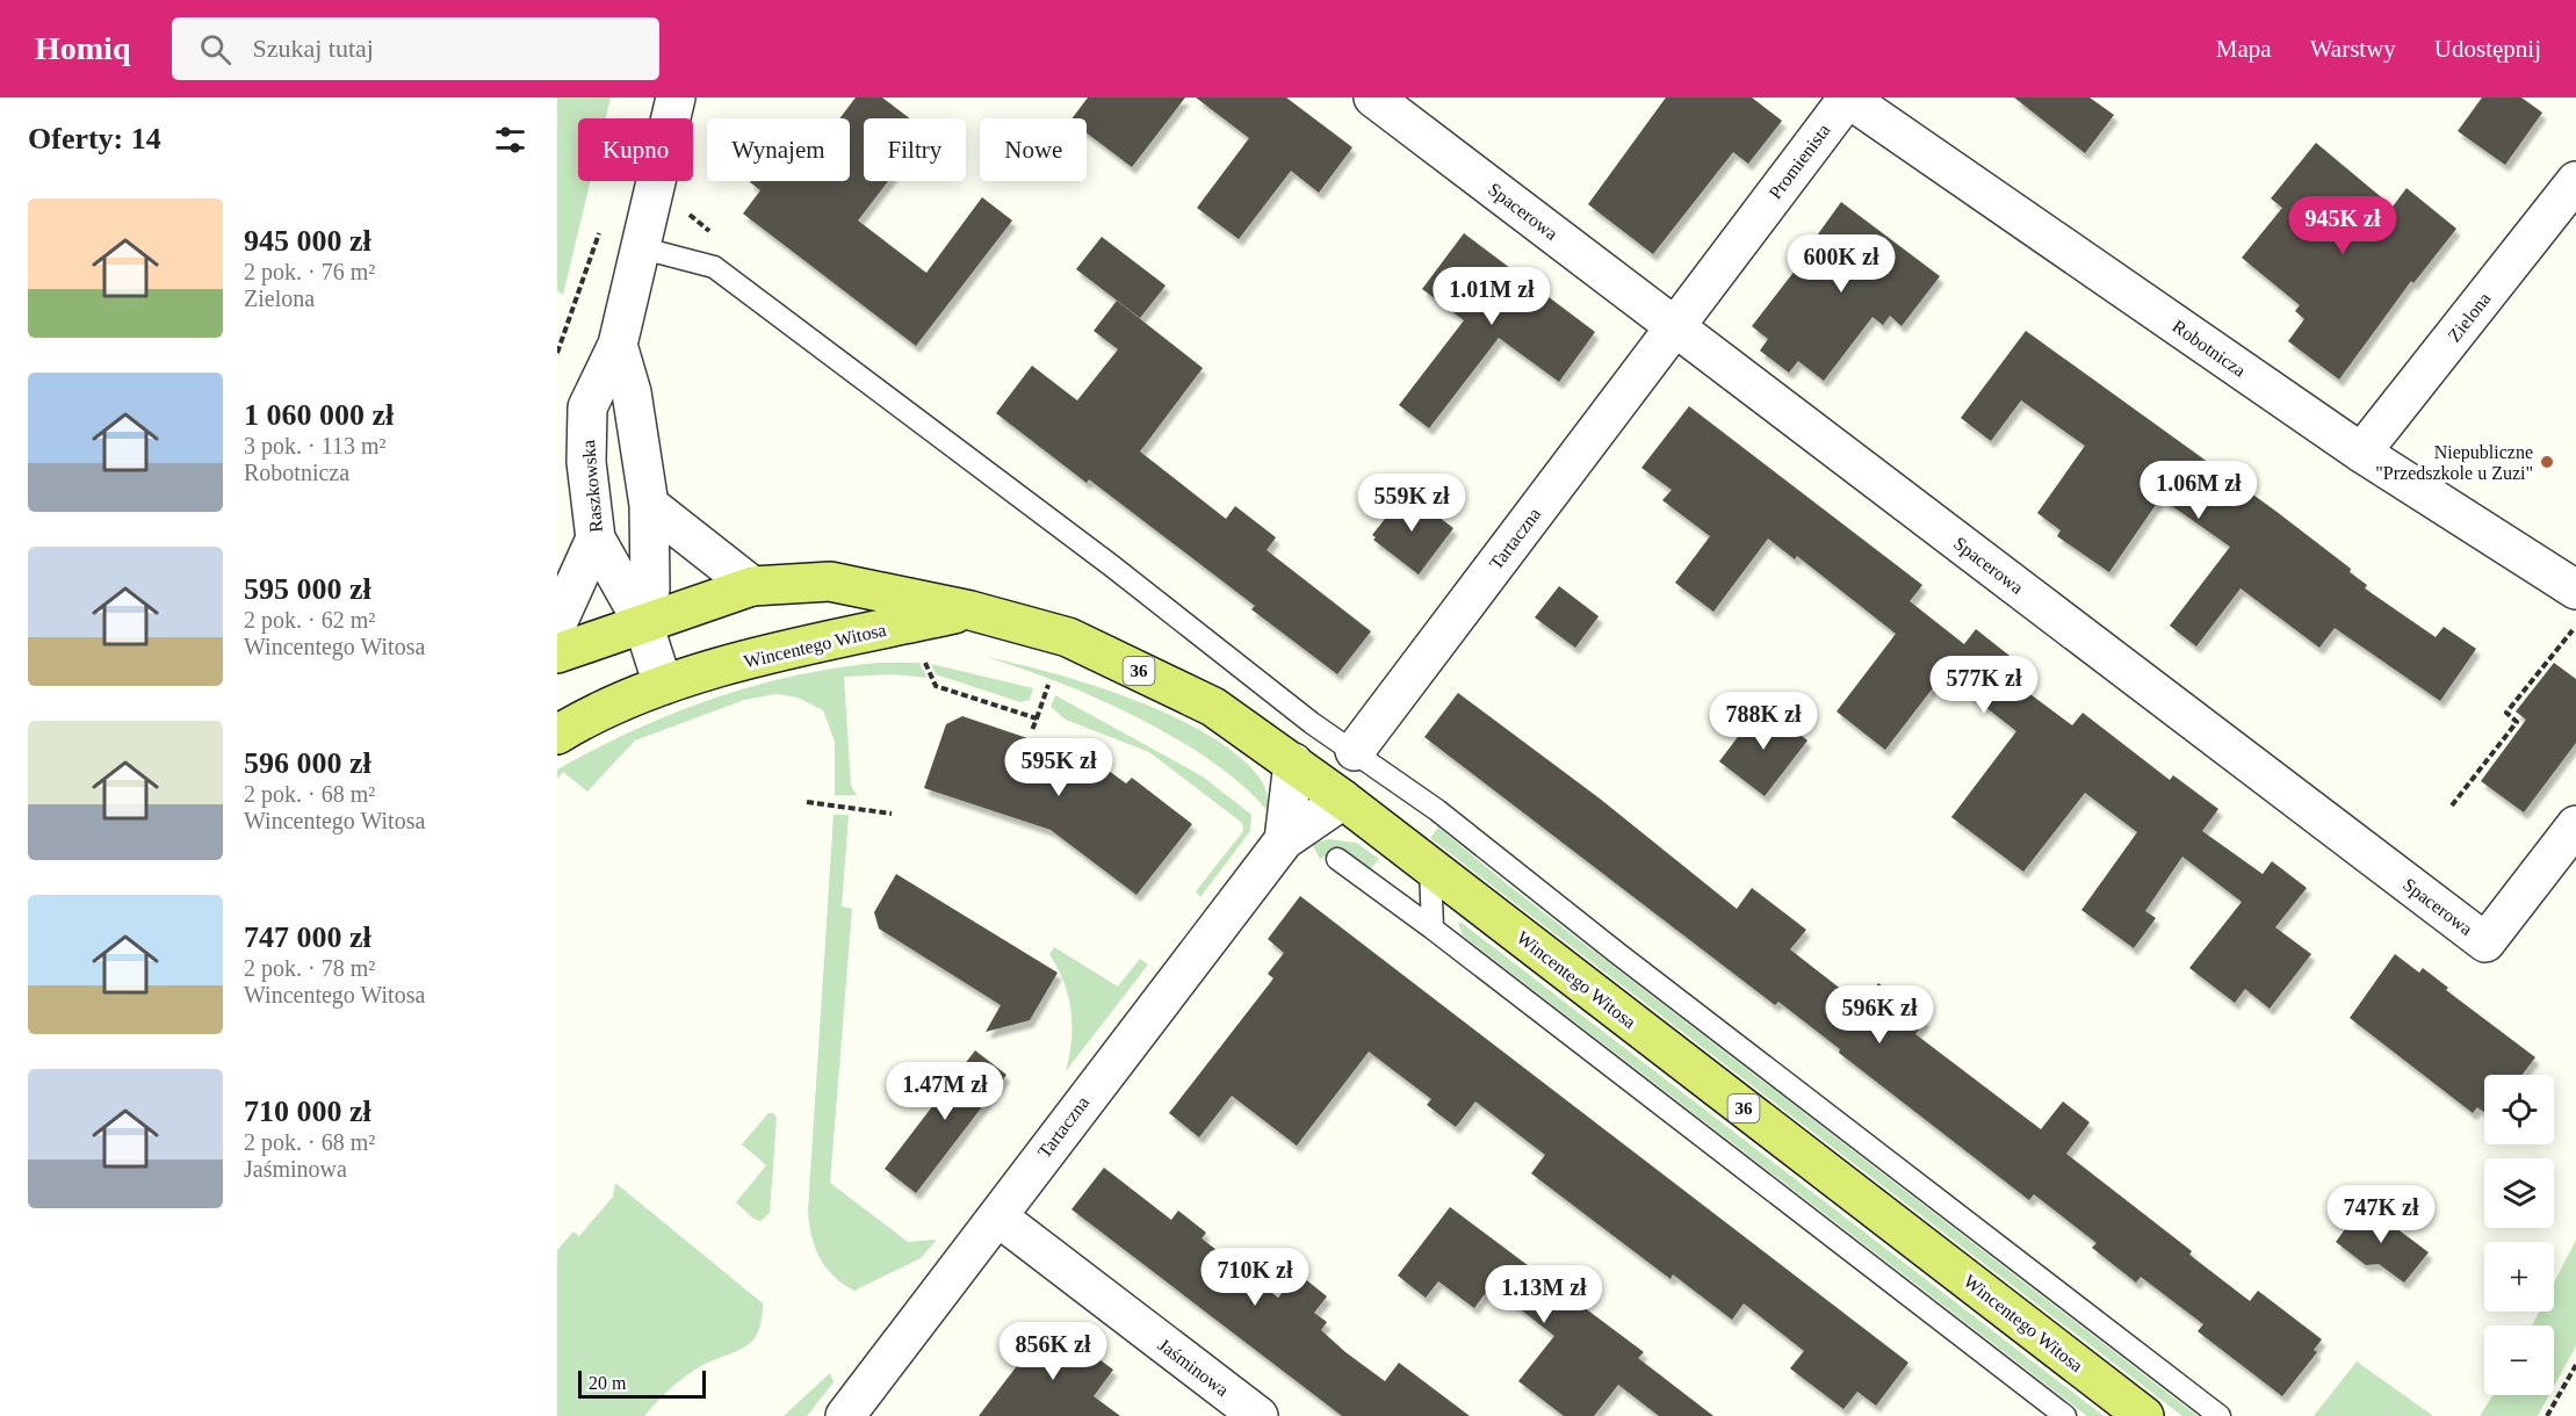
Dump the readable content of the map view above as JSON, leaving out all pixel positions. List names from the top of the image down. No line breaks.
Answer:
{"streets":{"main road":["Wincentego Witosa","36"],"street":["Promienista","Spacerowa","Zielona","Robotnicza","Raszkowska","Tartaczna","Jaśminowa"]},"crossings":[["Promienista","Spacerowa"],["Promienista","Robotnicza"],["Promienista","Tartaczna"],["Spacerowa","Tartaczna"],["Zielona","Robotnicza"],["Raszkowska","Wincentego Witosa"],["Raszkowska","36"],["Tartaczna","Wincentego Witosa"],["Tartaczna","Jaśminowa"],["Wincentego Witosa","36"]],"places":["Niepubliczne \"Przedszkole u Zuzi\""],"scale_bar":"20 m","page":{"header":"Homiq","search":"Szukaj tutaj","nav":["Mapa","Warstwy","Udostępnij"],"heading":"Oferty: 14","chip":["Kupno","Wynajem","Filtry","Nowe"],"list":[{"name":"945 000 zł","note":"2 pok. · 76 m² · Zielona"},{"name":"1 060 000 zł","note":"3 pok. · 113 m² · Robotnicza"},{"name":"595 000 zł","note":"2 pok. · 62 m² · Wincentego Witosa"},{"name":"596 000 zł","note":"2 pok. · 68 m² · Wincentego Witosa"},{"name":"747 000 zł","note":"2 pok. · 78 m² · Wincentego Witosa"},{"name":"710 000 zł","note":"2 pok. · 68 m² · Jaśminowa"}],"price":["945K zł","600K zł","1.01M zł","1.06M zł","559K zł","577K zł","788K zł","595K zł","596K zł","1.47M zł","747K zł","710K zł","1.13M zł","856K zł"],"map_buttons":["+","−"],"scale":"20 m"}}
